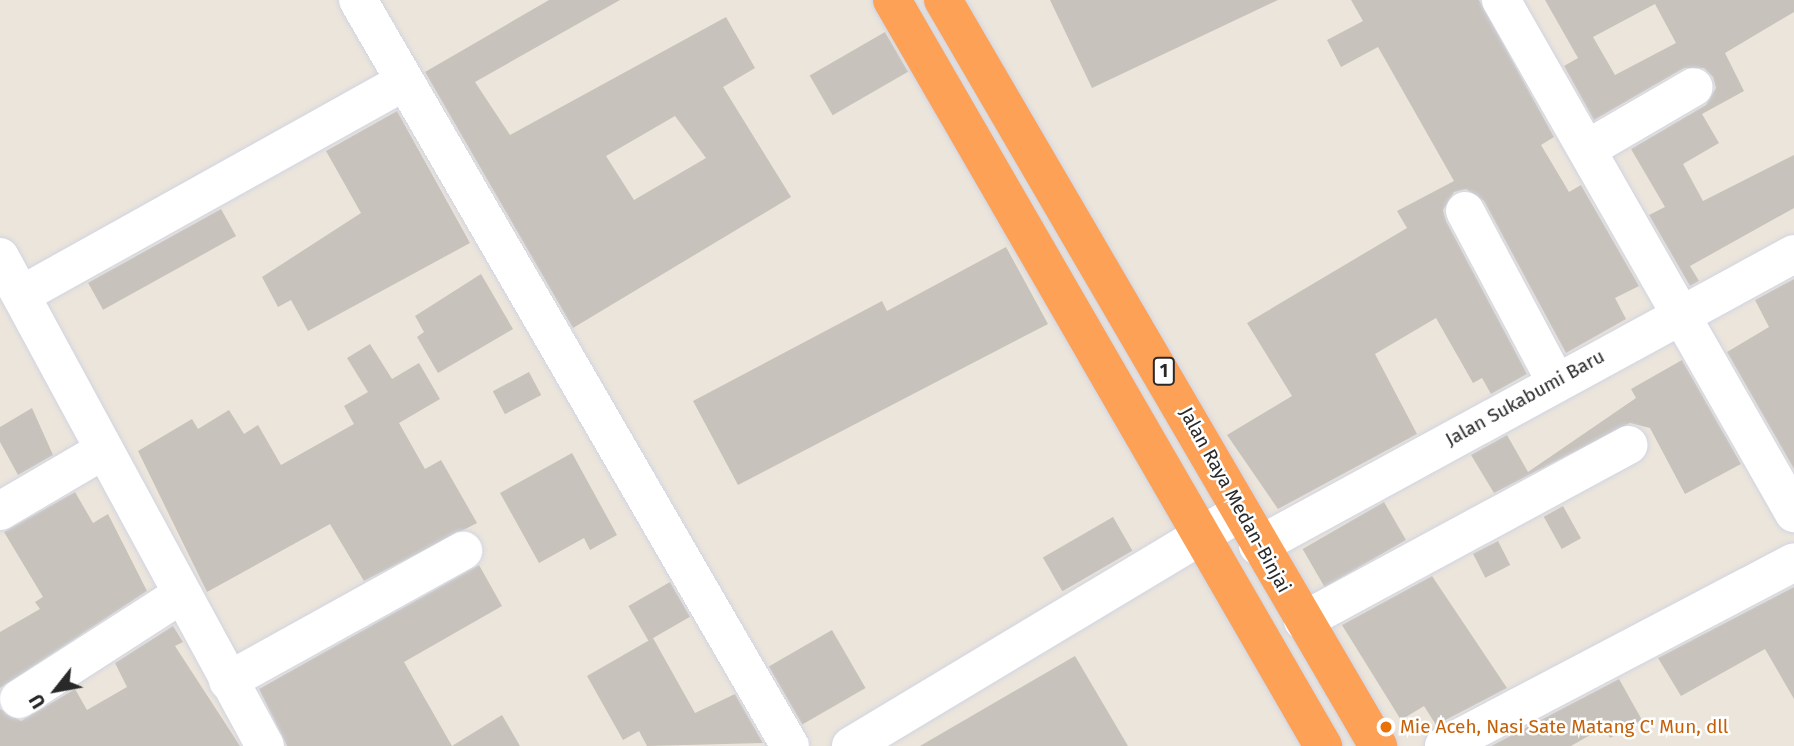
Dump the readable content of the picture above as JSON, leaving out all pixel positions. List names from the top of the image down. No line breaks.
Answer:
{"streets":{"highway":["1","Jalan Raya Medan-Binjai"],"street":["Jalan Sukabumi Baru"]},"crossings":[["Jalan Sukabumi Baru","Jalan Raya Medan-Binjai"]],"places":["Mie Aceh, Nasi Sate Matang C' Mun, dll"],"north":"bottom left"}
